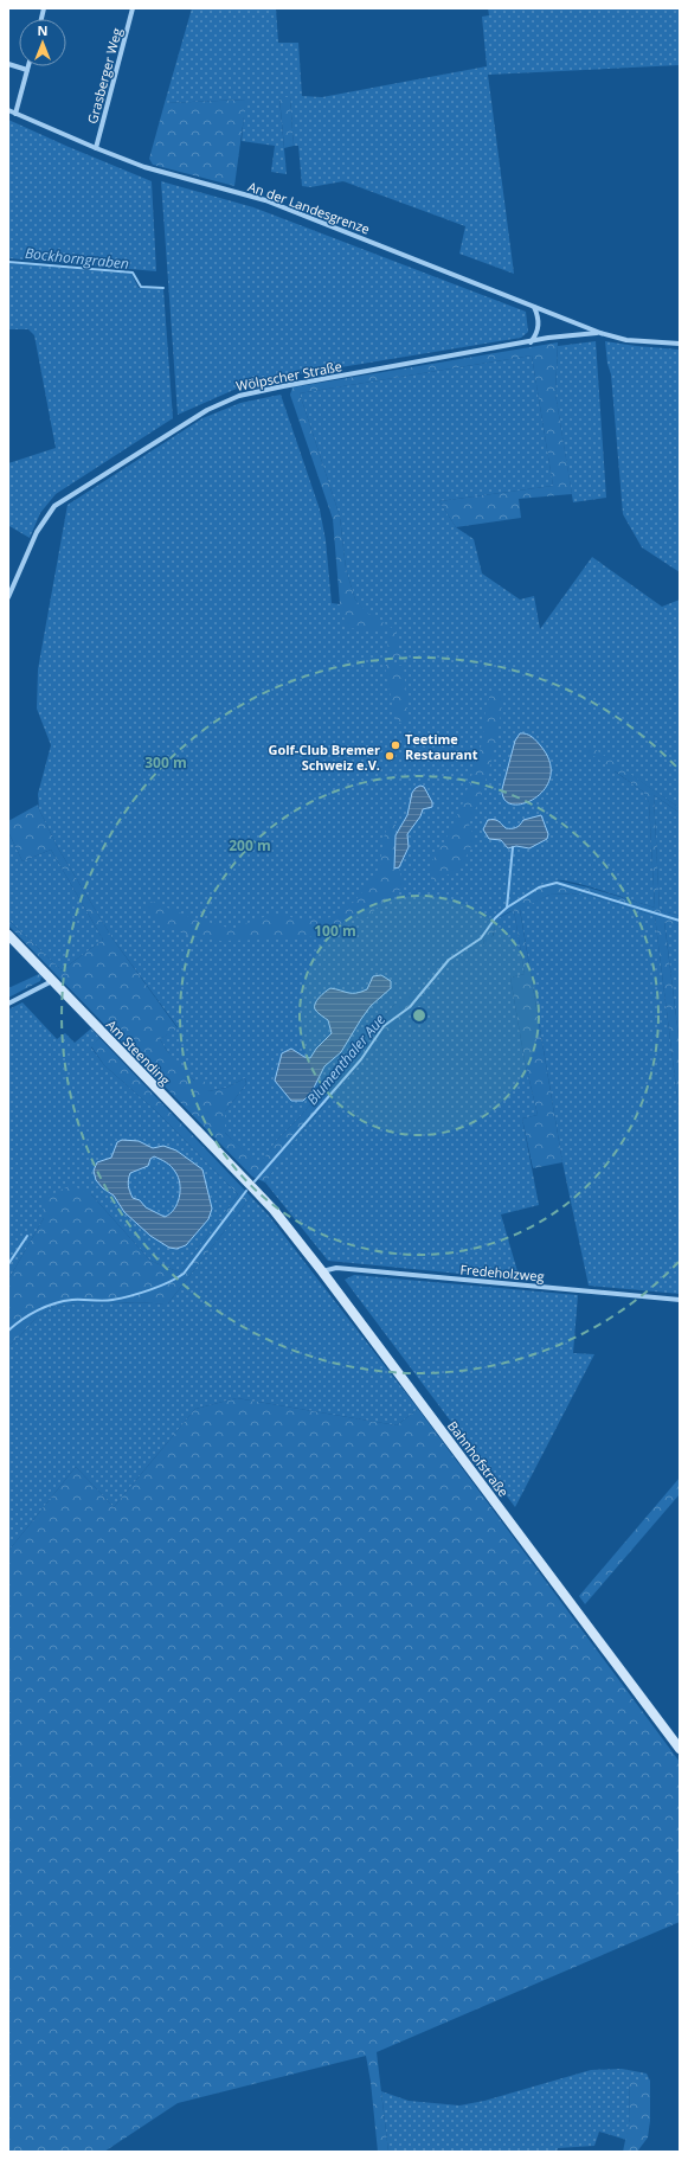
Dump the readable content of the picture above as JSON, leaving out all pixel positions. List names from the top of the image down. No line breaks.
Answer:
{"streets":{"street":["Grasberger Weg","An der Landesgrenze","Wölpscher Straße","Am Steending","Fredeholzweg","Bahnhofstraße"]},"crossings":[["Grasberger Weg","An der Landesgrenze"],["An der Landesgrenze","Wölpscher Straße"],["Am Steending","Bahnhofstraße"],["Fredeholzweg","Bahnhofstraße"]],"water":["Bockhorngraben","Blumenthaler Aue"],"places":["Teetime Restaurant","Golf-Club Bremer Schweiz e.V."],"north":"top","rings":["300 m","200 m","100 m"]}
